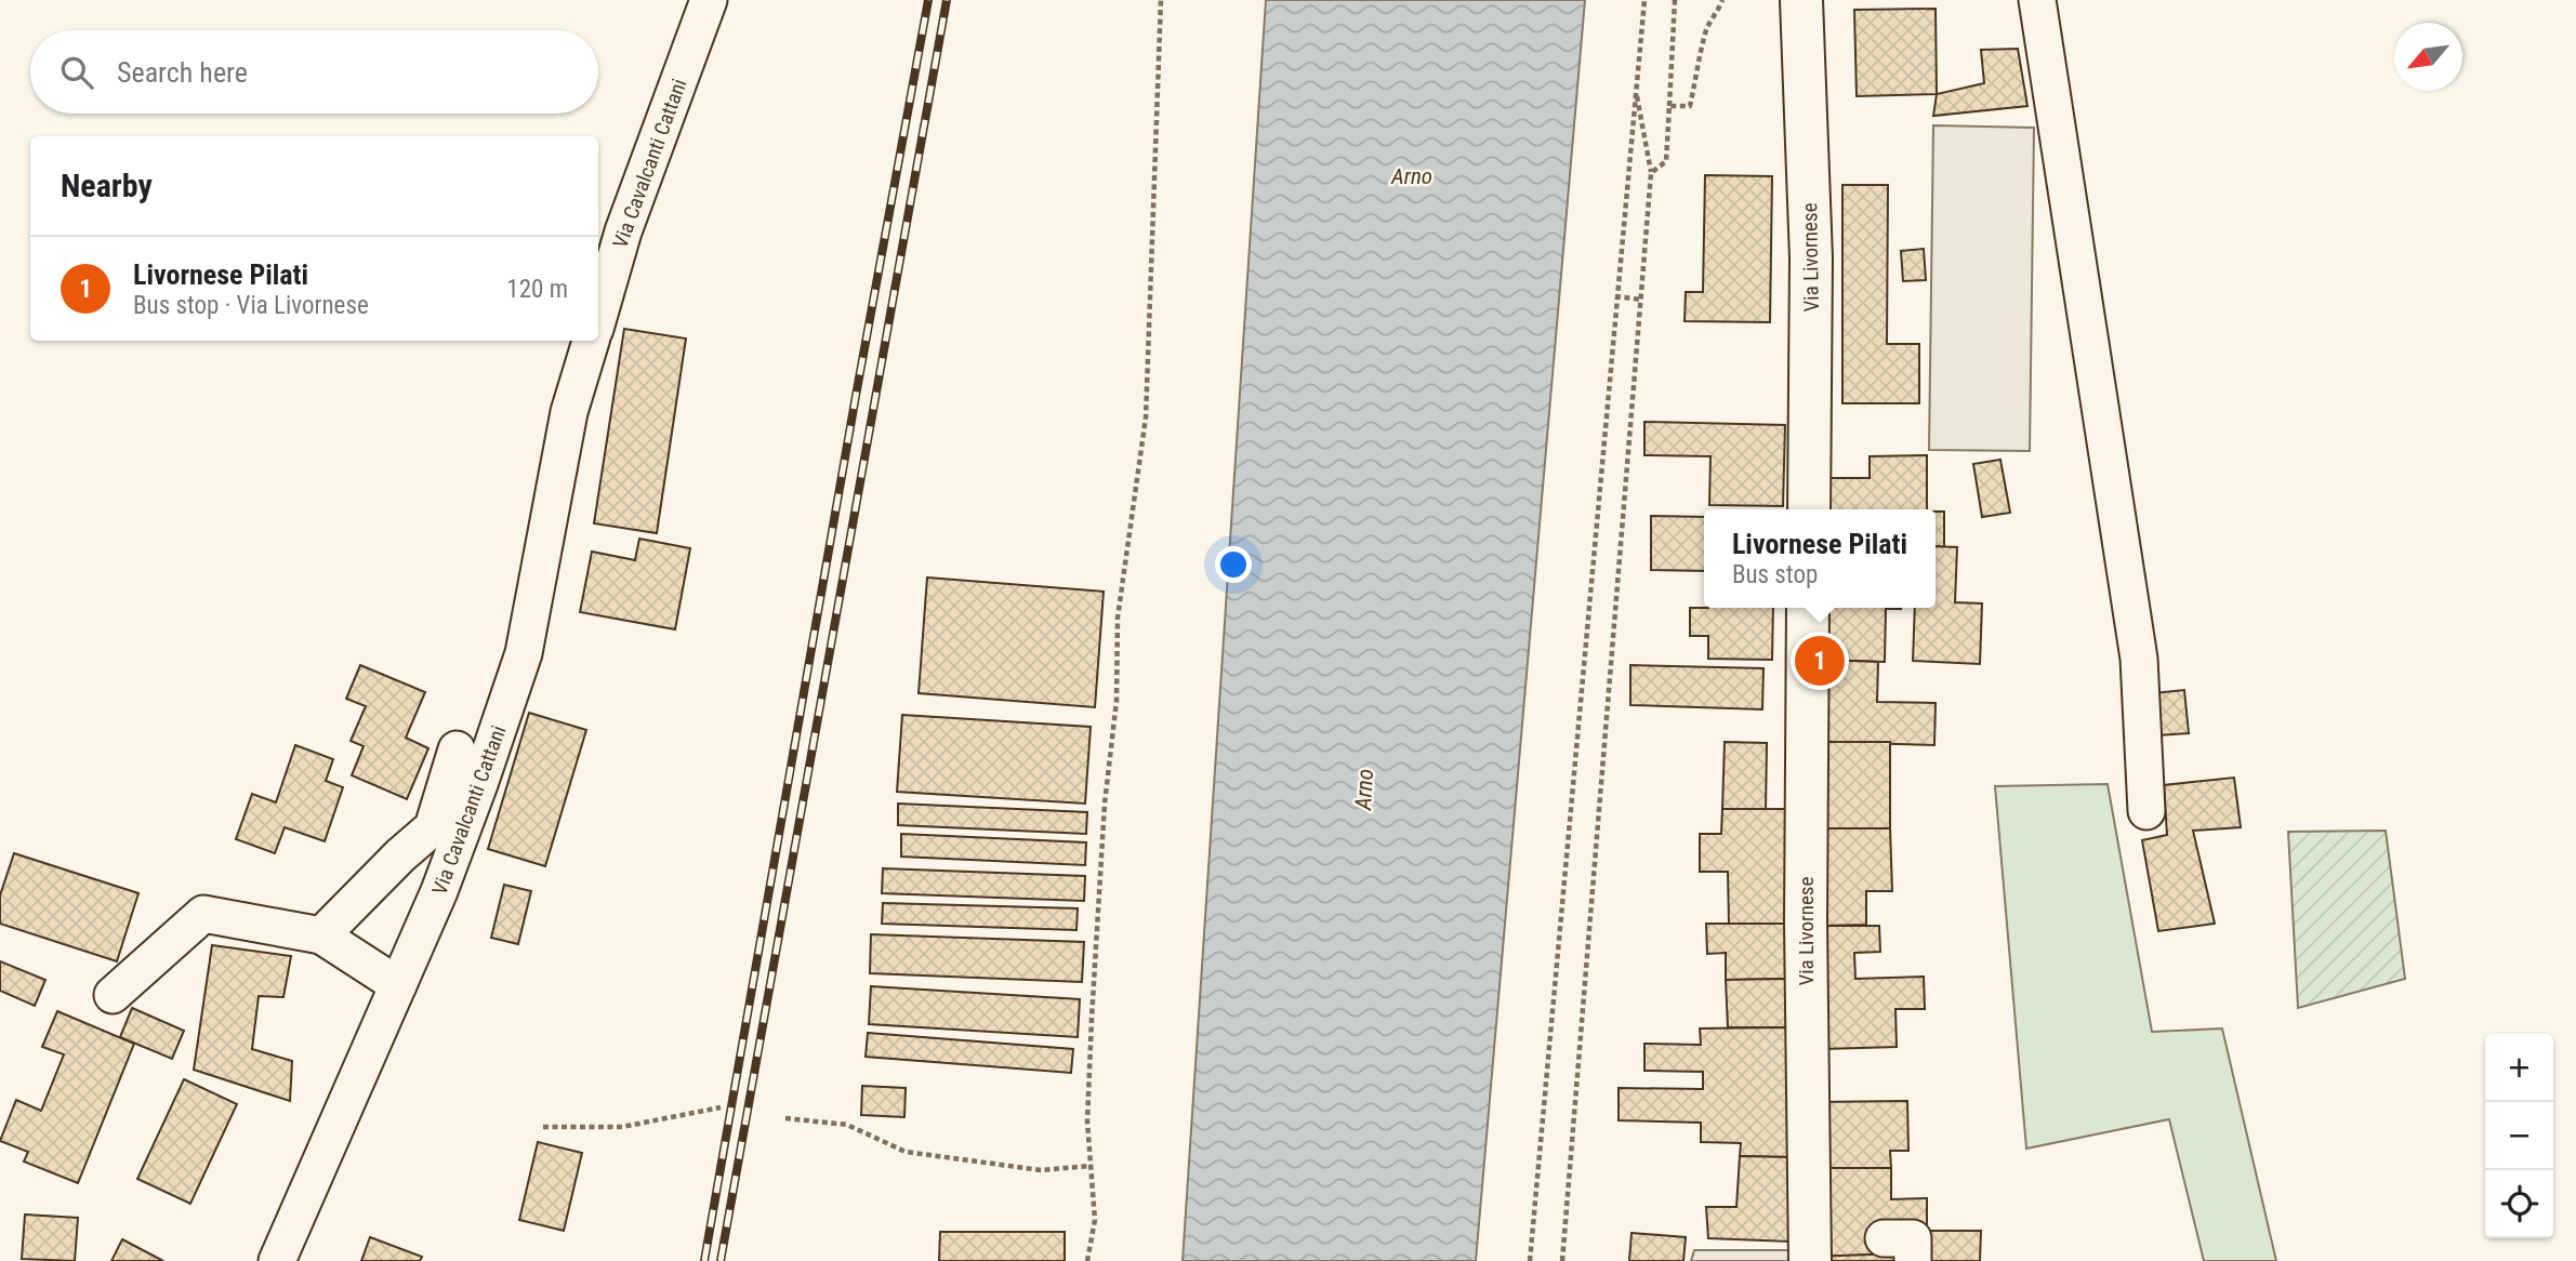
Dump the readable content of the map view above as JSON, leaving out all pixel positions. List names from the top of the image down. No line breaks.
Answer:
{"streets":{"main road":["Via Livornese"],"street":["Via Cavalcanti Cattani"]},"water":["Arno"],"north":"bottom left","page":{"search":"Search here","heading":"Nearby","list":[{"mark":"1","name":"Livornese Pilati","note":"Bus stop · Via Livornese","value":"120 m"}],"popup":["Livornese Pilati","Bus stop"],"pins":"1","map_buttons":["+","−"]}}
